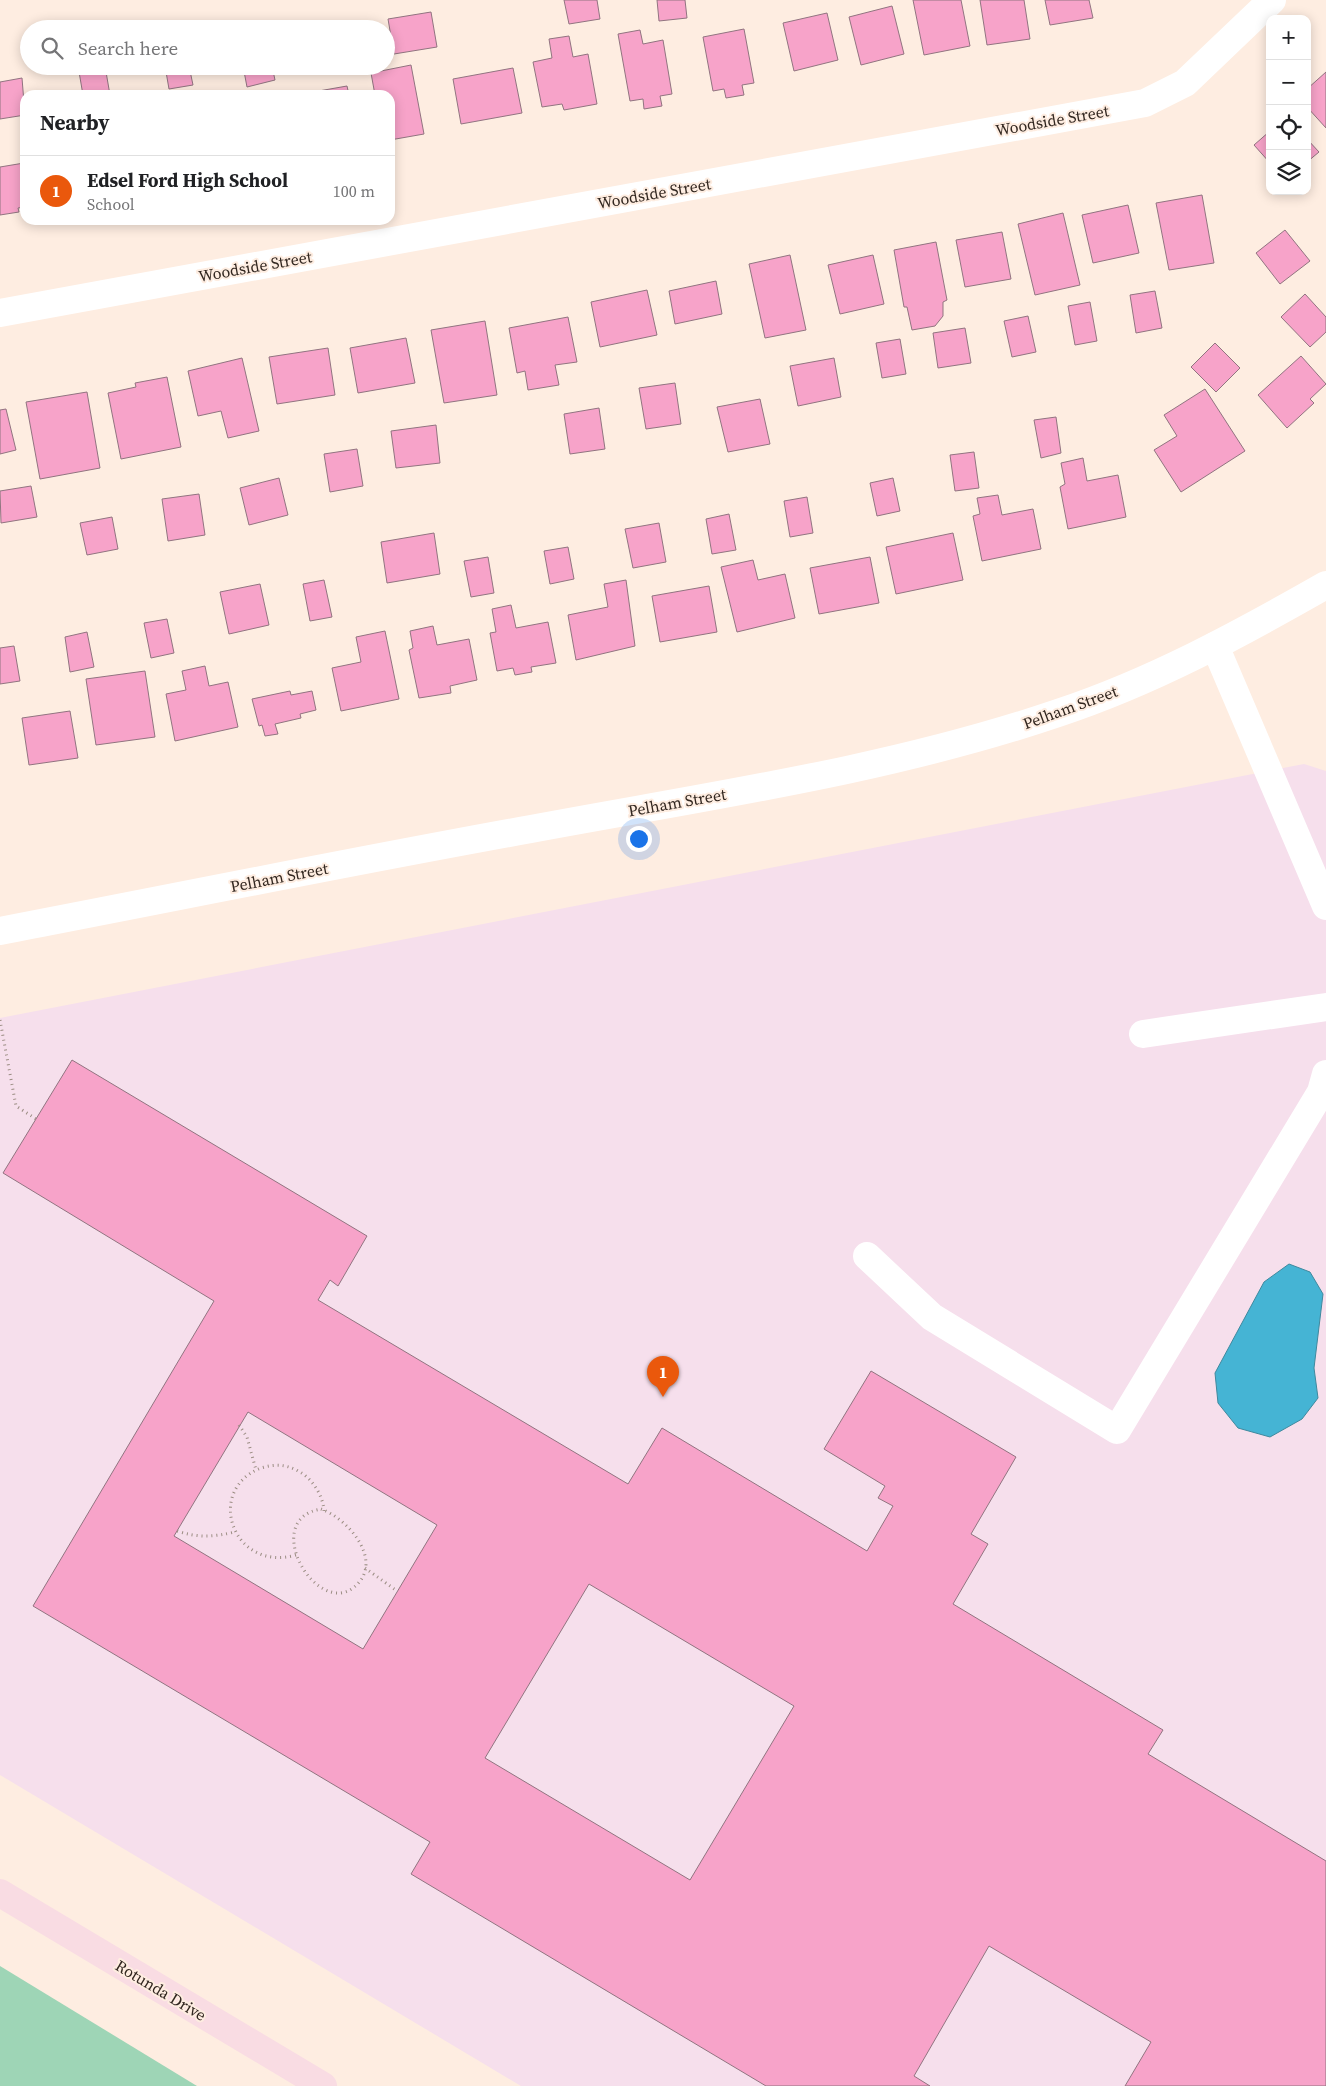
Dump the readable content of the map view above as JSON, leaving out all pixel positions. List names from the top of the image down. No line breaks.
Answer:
{"streets":{"main road":["Rotunda Drive"],"street":["Woodside Street","Pelham Street"]},"page":{"map_buttons":["+","−"],"search":"Search here","heading":"Nearby","list":[{"mark":"1","name":"Edsel Ford High School","note":"School","value":"100 m"}],"pins":"1"}}
